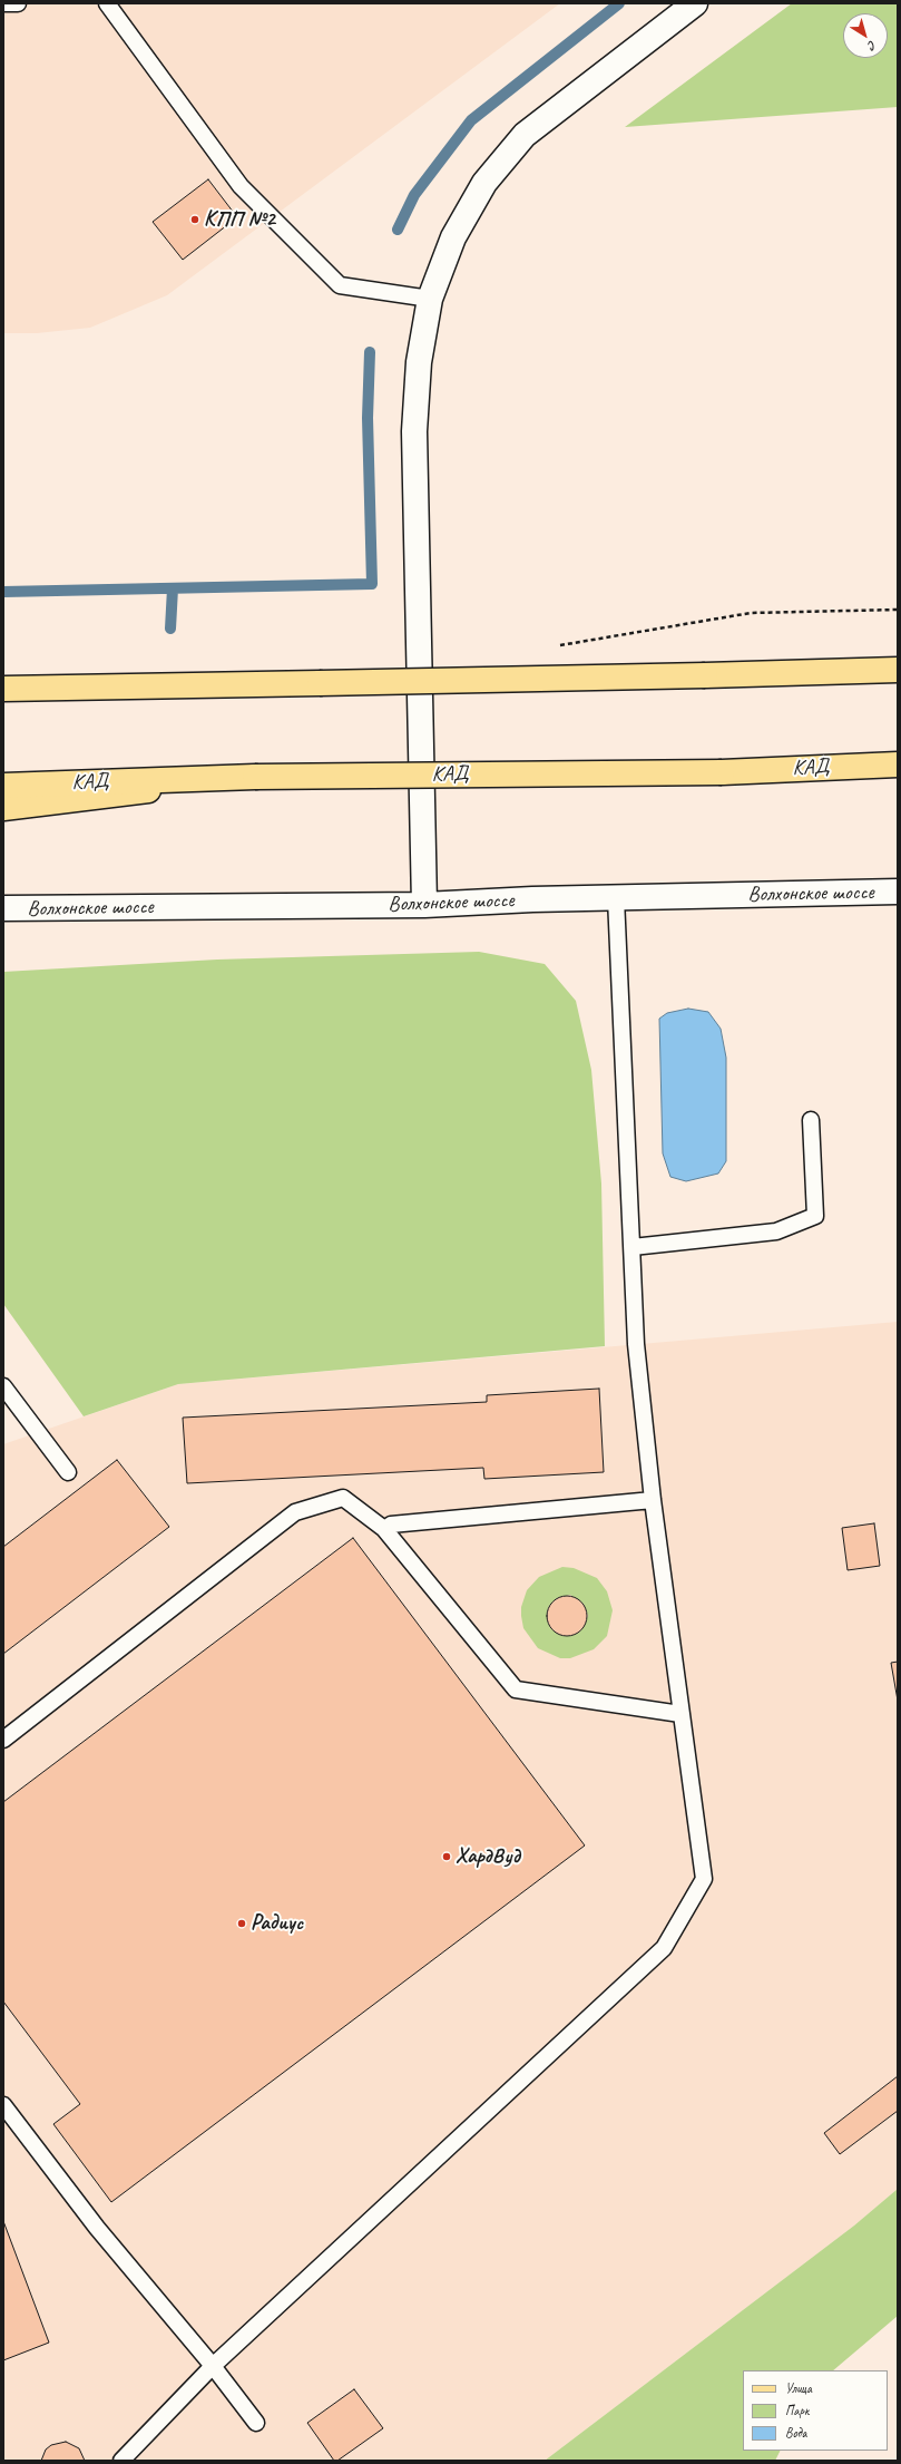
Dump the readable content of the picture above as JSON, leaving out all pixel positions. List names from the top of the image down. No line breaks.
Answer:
{"streets":{"main road":["КАД"],"street":["Волхонское шоссе"]},"places":["КПП №2","ХардВуд","Радиус"],"legend":["Улица","Парк","Вода"],"north":"bottom right"}
